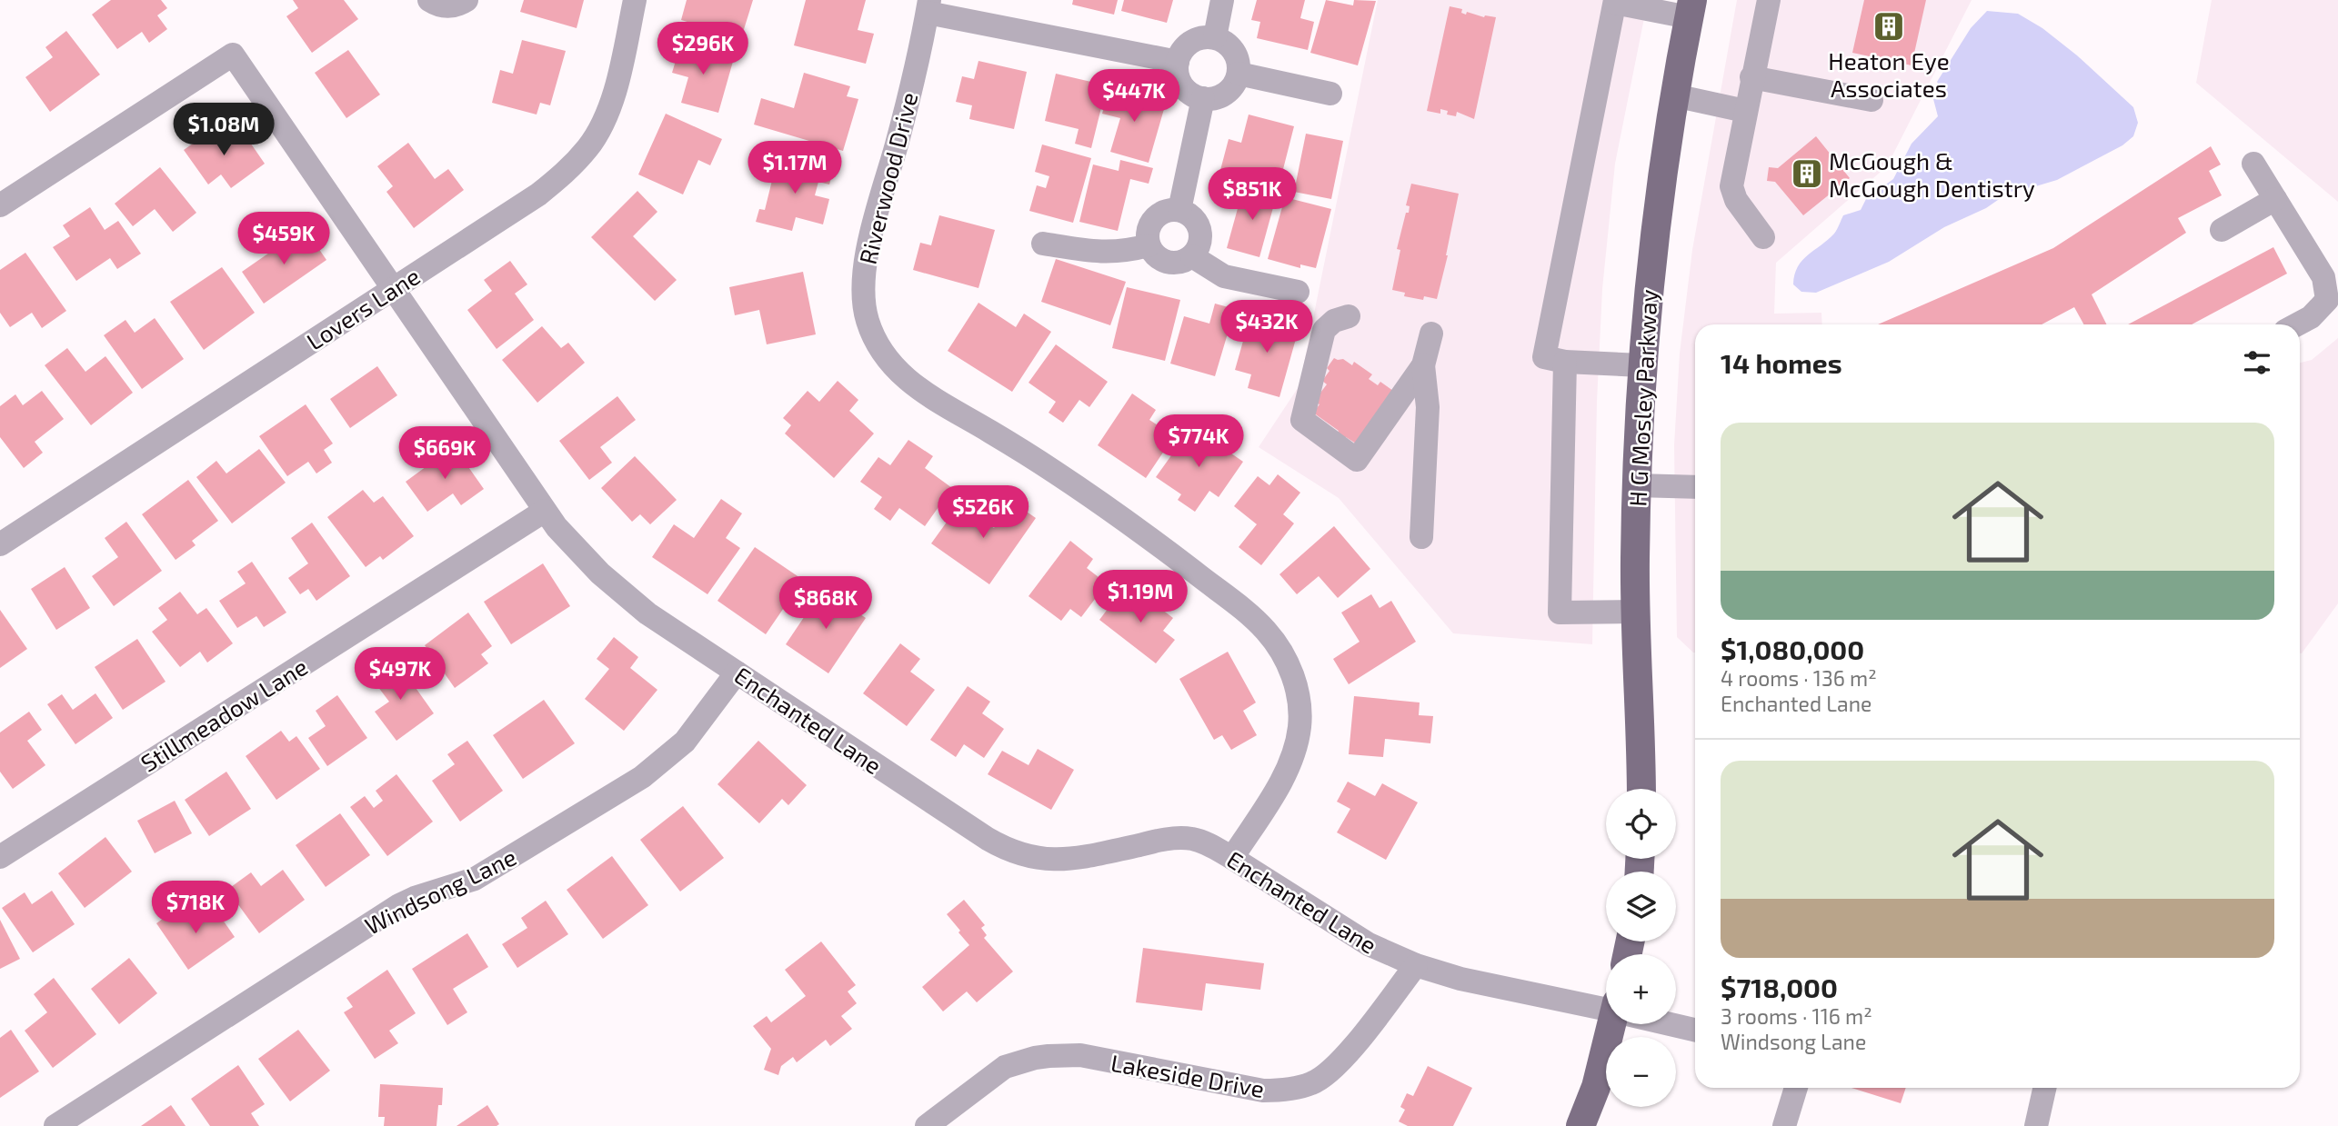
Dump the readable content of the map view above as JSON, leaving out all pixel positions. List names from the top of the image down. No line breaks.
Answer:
{"streets":{"main road":["H G Mosley Parkway"],"street":["Riverwood Drive","Lovers Lane","Stillmeadow Lane","Enchanted Lane","Windsong Lane","Lakeside Drive"]},"crossings":[["Riverwood Drive","Enchanted Lane"],["Lovers Lane","Enchanted Lane"],["Stillmeadow Lane","Enchanted Lane"],["Enchanted Lane","Windsong Lane"],["Enchanted Lane","Lakeside Drive"]],"places":{"building":["Heaton Eye Associates","McGough & McGough Dentistry"]},"page":{"price":["$296K","$447K","$1.08M","$1.17M","$851K","$459K","$432K","$774K","$669K","$526K","$1.19M","$868K","$497K","$718K"],"heading":"14 homes","list":[{"name":"$1,080,000","note":"4 rooms · 136 m² · Enchanted Lane"},{"name":"$718,000","note":"3 rooms · 116 m² · Windsong Lane"}],"map_buttons":["+","−"]}}
